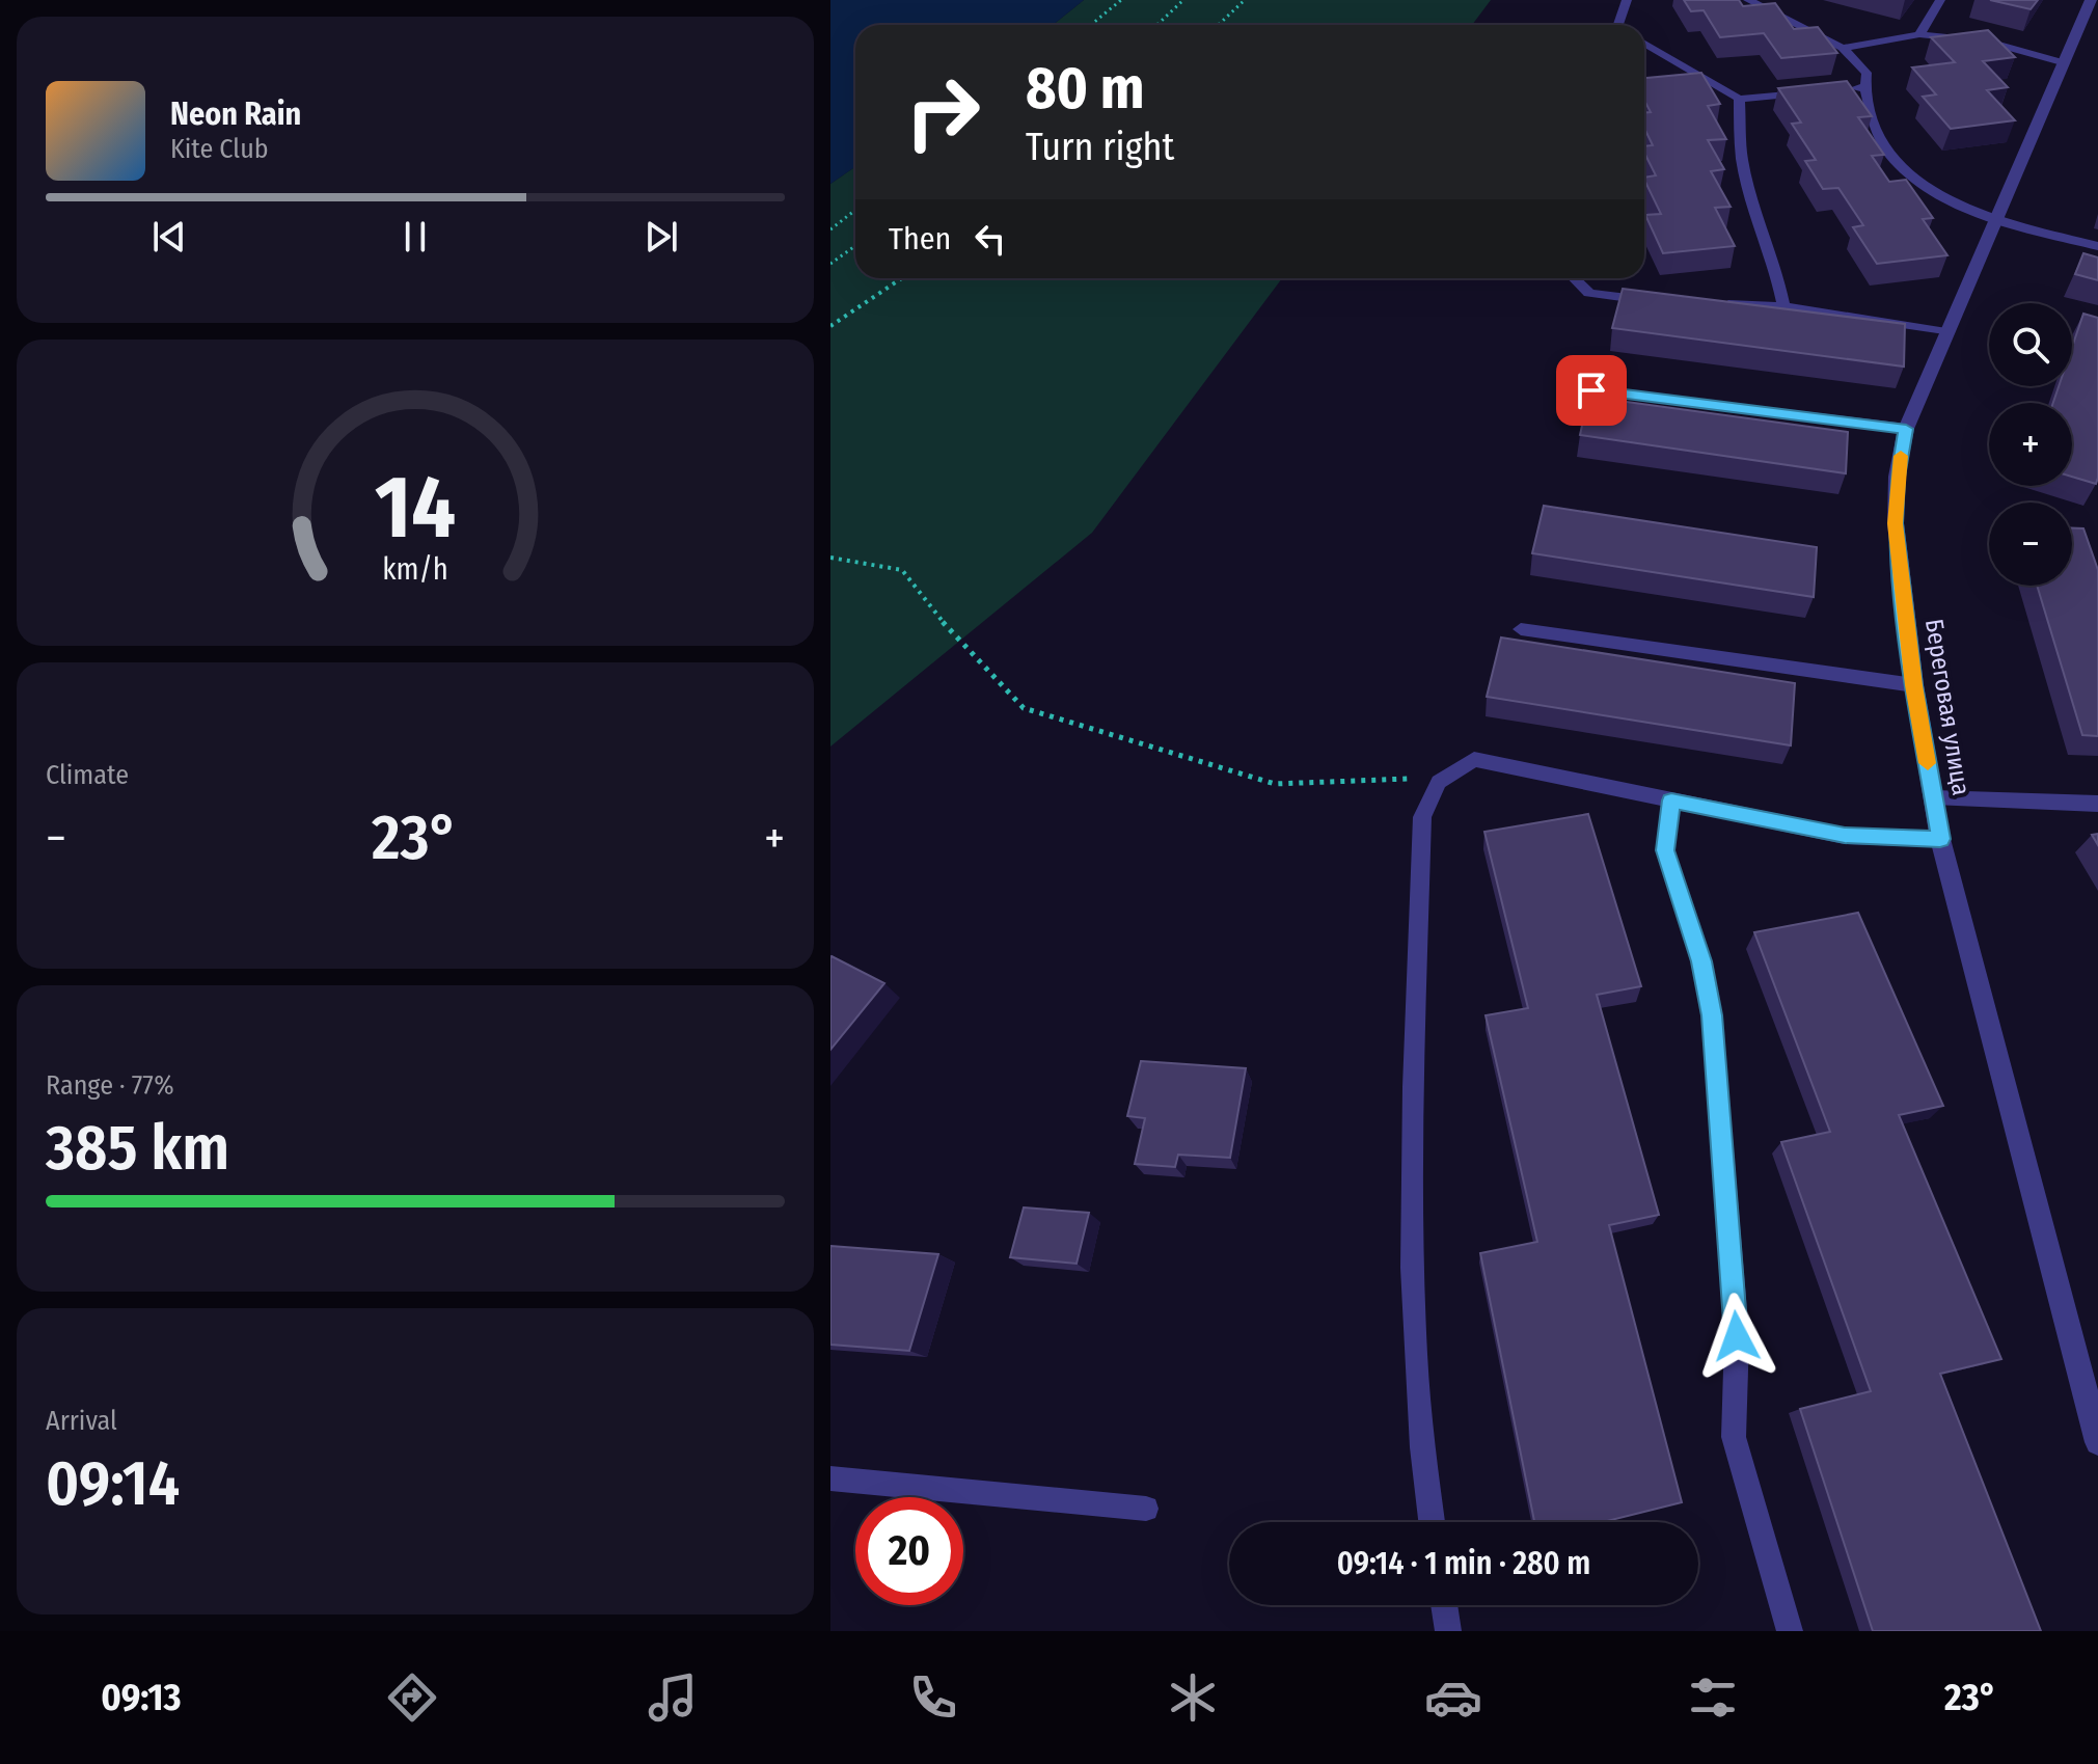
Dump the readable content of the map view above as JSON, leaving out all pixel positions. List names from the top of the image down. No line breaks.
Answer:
{"streets":{"street":["Береговая улица"]},"page":{"turn":["80 m","Turn right"],"song":["Neon Rain","Kite Club"],"then":"Then","map_buttons":["+","−"],"tile":["Climate",["Range · 77%","385 km"],["Arrival","09:14"]],"heat":["−","23°","+"],"limit":"20","trip":"09:14 · 1 min · 280 m","tabs":["09:13","23°"],"gauge":["14","km/h"]}}
